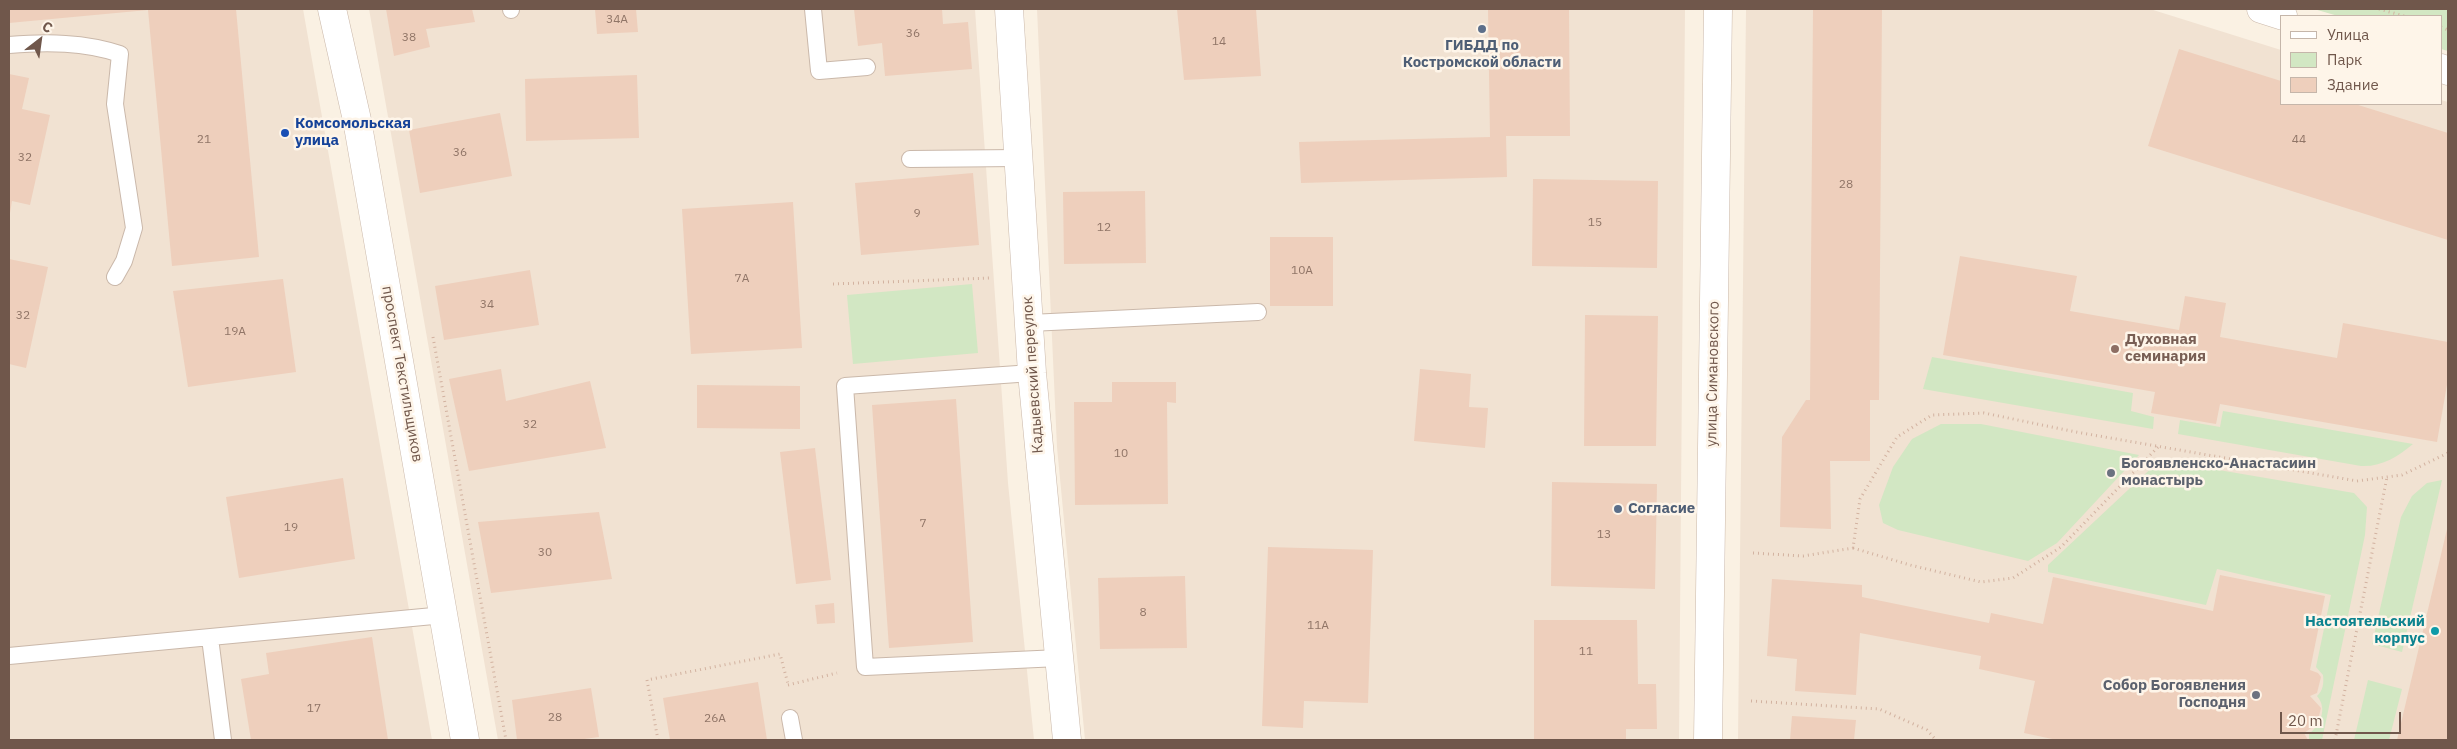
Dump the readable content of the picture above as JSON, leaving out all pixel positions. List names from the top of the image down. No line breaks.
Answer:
{"streets":{"street":["проспект Текстильщиков","улица Симановского","Кадыевский переулок"]},"places":["ГИБДД по Костромской области","Комсомольская улица","Духовная семинария","Богоявленско-Анастасиин монастырь","Согласие","Настоятельский корпус","Собор Богоявления Господня"],"house_numbers":["34А","36","38","14","21","44","36","32","28","9","15","12","10А","7А","34","32","19А","32","10","7","19","13","30","8","11А","11","17","28","26А"],"legend":["Улица","Парк","Здание"],"scale_bar":"20 m","north":"top right"}
